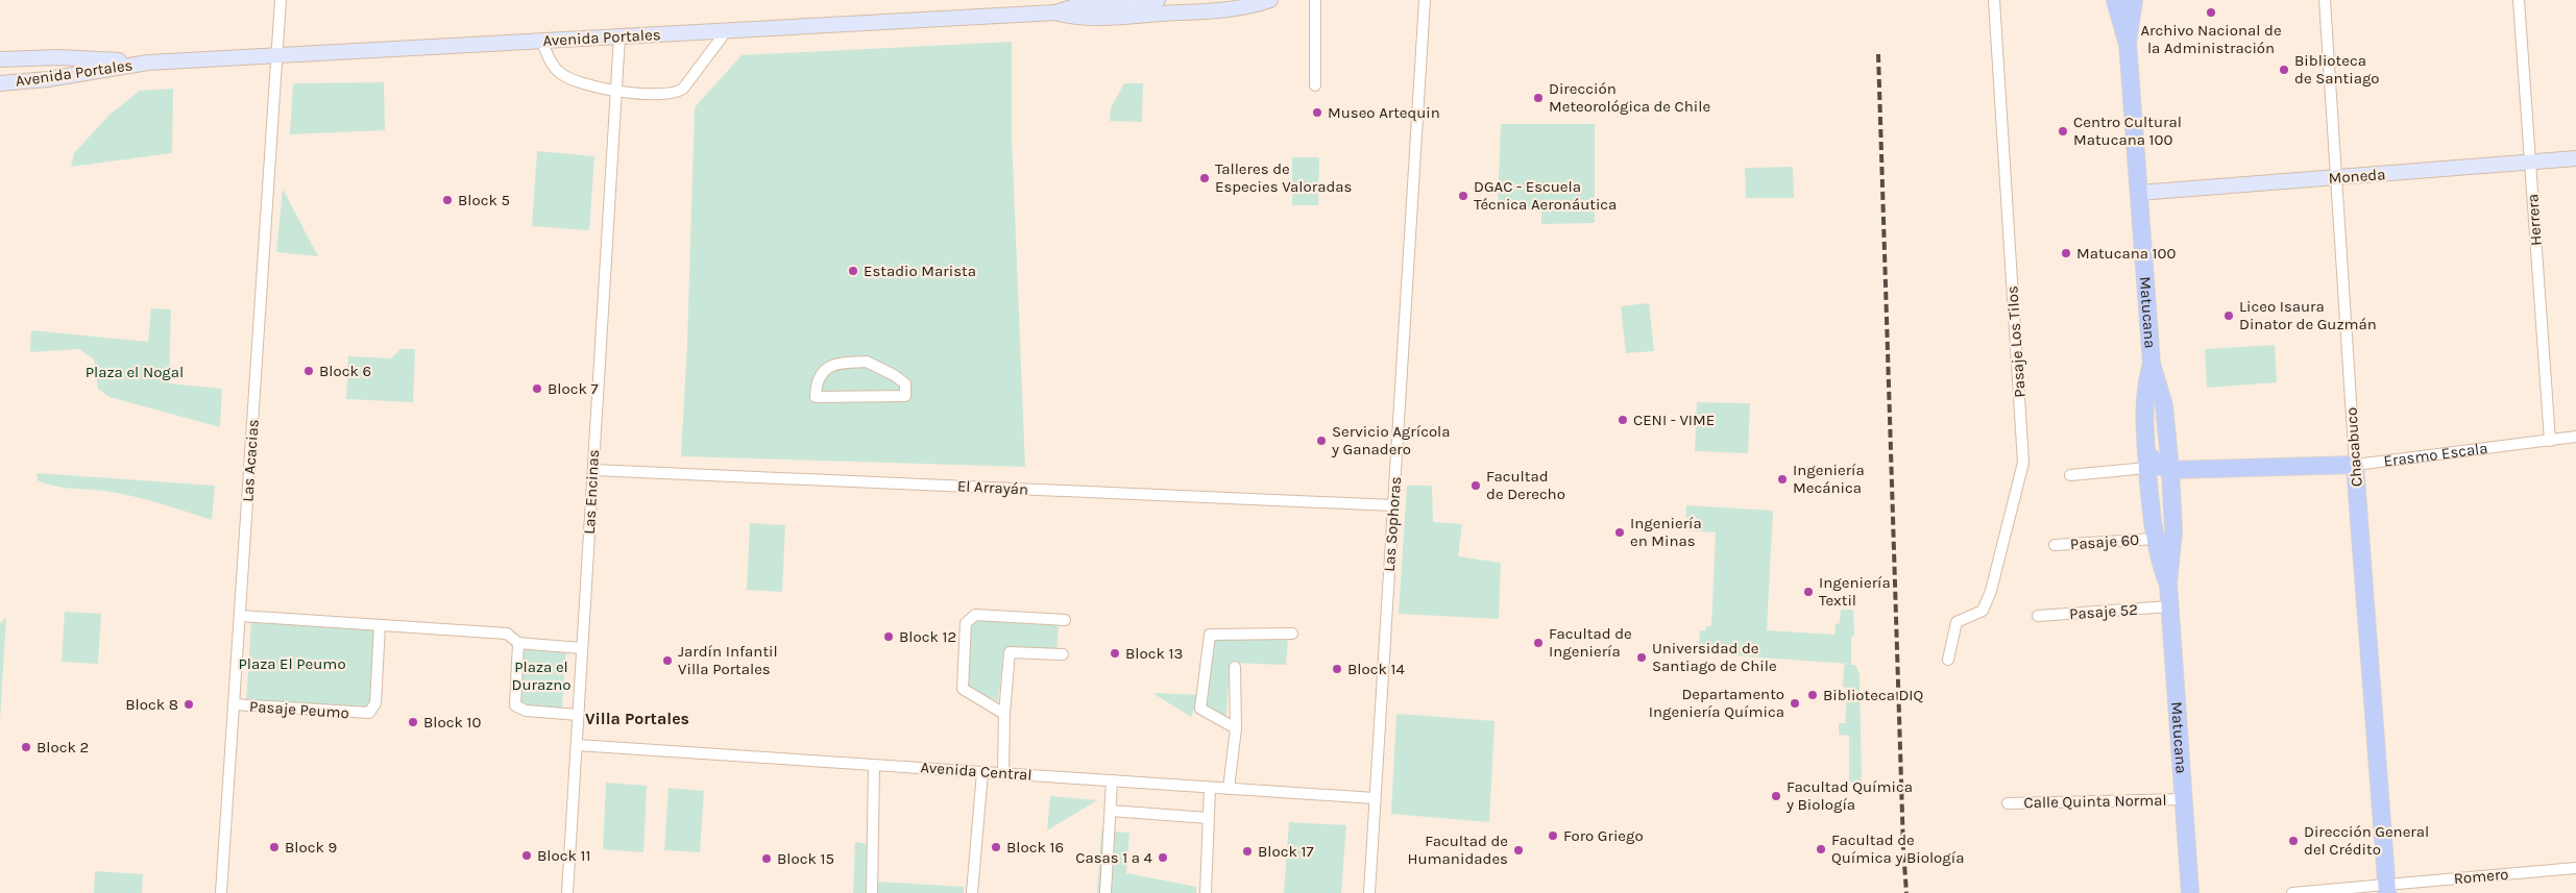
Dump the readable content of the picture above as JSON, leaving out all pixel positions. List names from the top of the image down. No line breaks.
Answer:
{"streets":{"main road":["Avenida Portales","Moneda","Matucana","Chacabuco","Erasmo Escala"],"street":["Herrera","Pasaje Los Tilos","Las Acacias","El Arrayán","Las Encinas","Las Sophoras","Pasaje 60","Pasaje 52","Pasaje Peumo","Avenida Central","Calle Quinta Normal","Romero"]},"crossings":[["Avenida Portales","Las Acacias"],["Avenida Portales","Las Encinas"],["Moneda","Herrera"],["Moneda","Matucana"],["Moneda","Chacabuco"],["Herrera","Erasmo Escala"],["Matucana","Erasmo Escala"],["Matucana","Pasaje 60"],["Matucana","Pasaje 52"],["Matucana","Calle Quinta Normal"],["Chacabuco","Erasmo Escala"],["Chacabuco","Romero"],["Las Acacias","Pasaje Peumo"],["El Arrayán","Las Encinas"],["El Arrayán","Las Sophoras"],["Las Encinas","Avenida Central"],["Las Sophoras","Avenida Central"]],"districts":["Villa Portales"],"parks":["Plaza el Nogal","Plaza El Peumo","Plaza el Durazno"],"places":["Archivo Nacional de la Administración","Biblioteca de Santiago","Dirección Meteorológica de Chile","Museo Artequin","Centro Cultural Matucana 100","Talleres de Especies Valoradas","DGAC - Escuela Técnica Aeronáutica","Block 5","Matucana 100","Estadio Marista","Liceo Isaura Dinator de Guzmán","Block 6","Block 7","CENI - VIME","Servicio Agrícola y Ganadero","Ingeniería Mecánica","Facultad de Derecho","Ingeniería en Minas","Ingeniería Textil","Block 12","Facultad de Ingeniería","Block 13","Universidad de Santiago de Chile","Jardín Infantil Villa Portales","Block 14","Biblioteca DIQ","Departamento Ingeniería Química","Block 8","Block 10","Block 2","Facultad Química y Biología","Foro Griego","Dirección General del Crédito","Block 9","Block 16","Facultad de Química y Biología","Facultad de Humanidades","Block 17","Block 11","Casas 1 a 4","Block 15"]}
